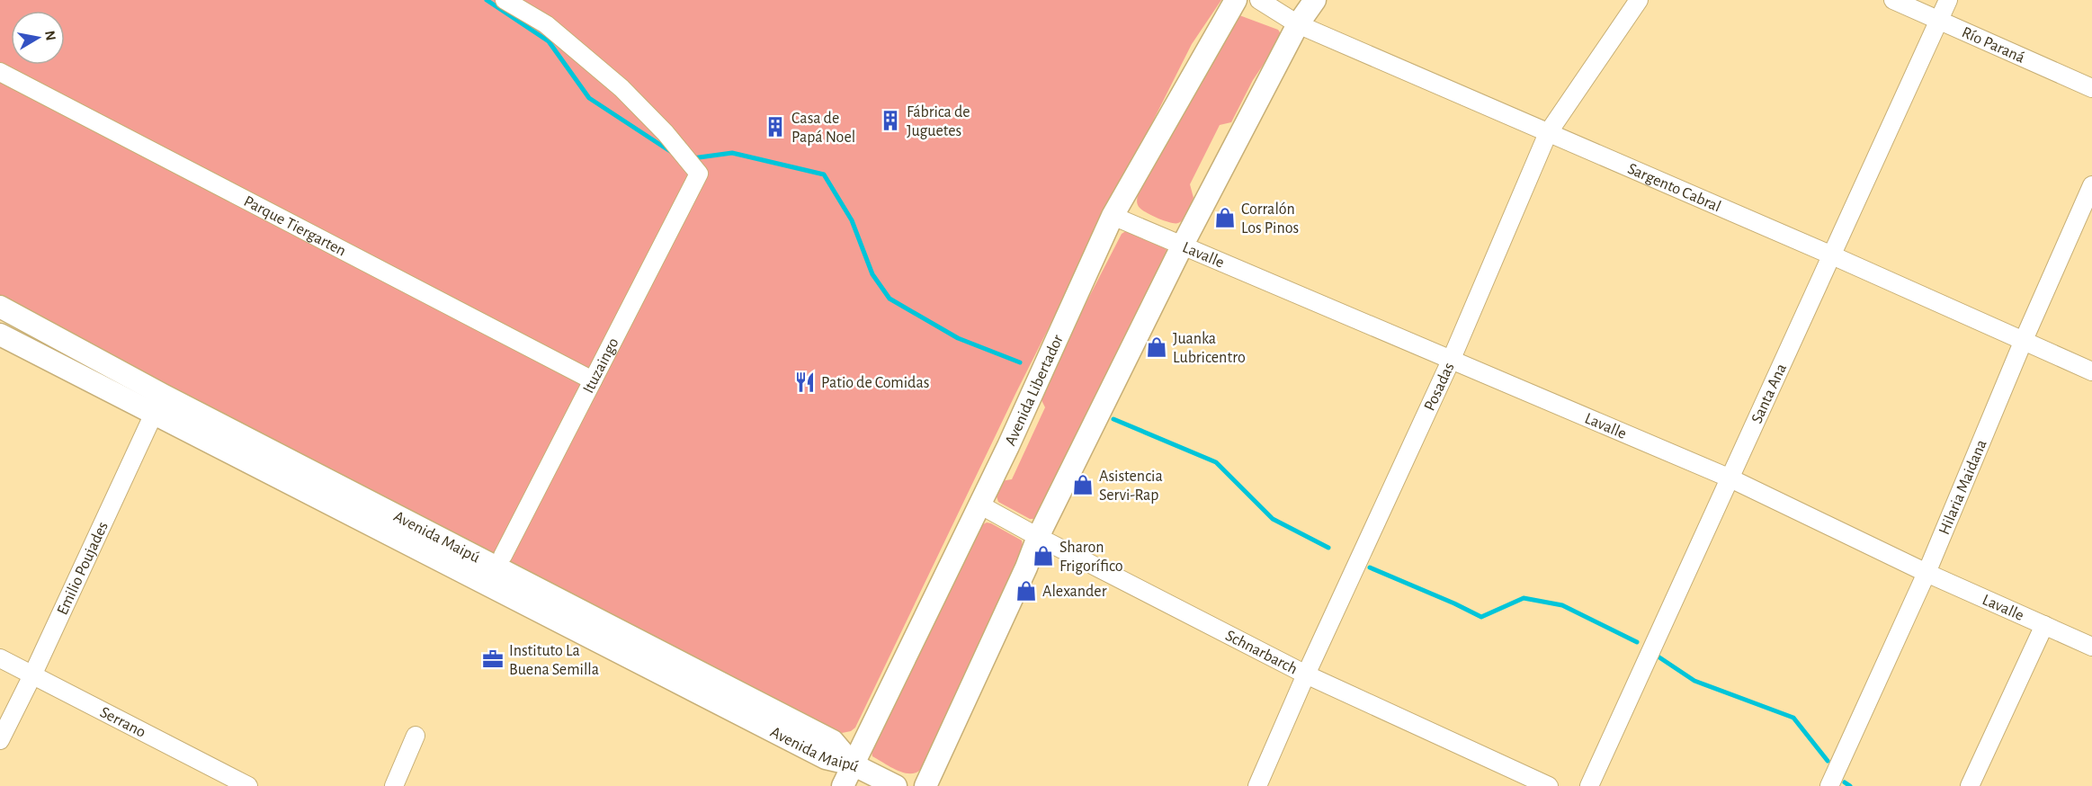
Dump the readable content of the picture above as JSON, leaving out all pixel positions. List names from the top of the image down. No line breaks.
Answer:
{"streets":{"main road":["Avenida Libertador","Avenida Maipú"],"street":["Río Paraná","Sargento Cabral","Parque Tiergarten","Lavalle","Ituzaingo","Posadas","Santa Ana","Hilaria Maidana","Emilio Poujades","Schnarbarch","Serrano"]},"crossings":[["Río Paraná","Santa Ana"],["Sargento Cabral","Posadas"],["Sargento Cabral","Santa Ana"],["Sargento Cabral","Hilaria Maidana"],["Parque Tiergarten","Ituzaingo"],["Lavalle","Posadas"],["Lavalle","Avenida Libertador"],["Lavalle","Santa Ana"],["Lavalle","Hilaria Maidana"],["Posadas","Schnarbarch"],["Avenida Libertador","Avenida Maipú"],["Avenida Libertador","Schnarbarch"],["Avenida Maipú","Emilio Poujades"],["Emilio Poujades","Serrano"]],"places":{"building":["Fábrica de Juguetes","Casa de Papá Noel"],"shop":["Corralón Los Pinos","Juanka Lubricentro","Asistencia Servi-Rap","Sharon Frigorífico","Alexander"],"restaurant":["Patio de Comidas"],"office":["Instituto La Buena Semilla"]},"north":"right"}
